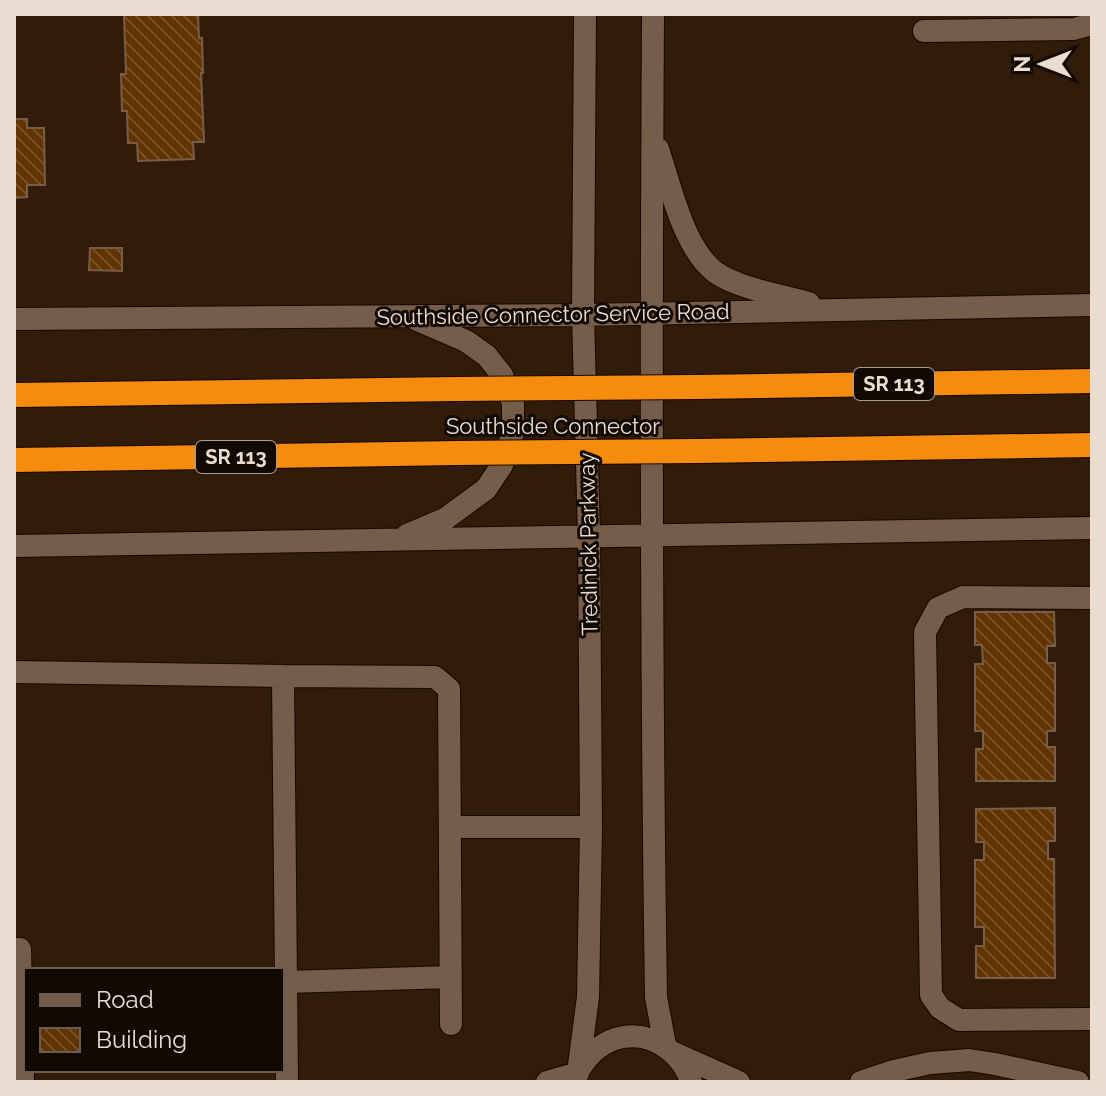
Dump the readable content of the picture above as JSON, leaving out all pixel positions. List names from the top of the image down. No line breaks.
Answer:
{"streets":{"highway":["SR 113","Southside Connector"],"street":["Southside Connector Service Road","Tredinick Parkway"]},"crossings":[["Southside Connector Service Road","Tredinick Parkway"]],"legend":["Road","Building"],"north":"left"}
